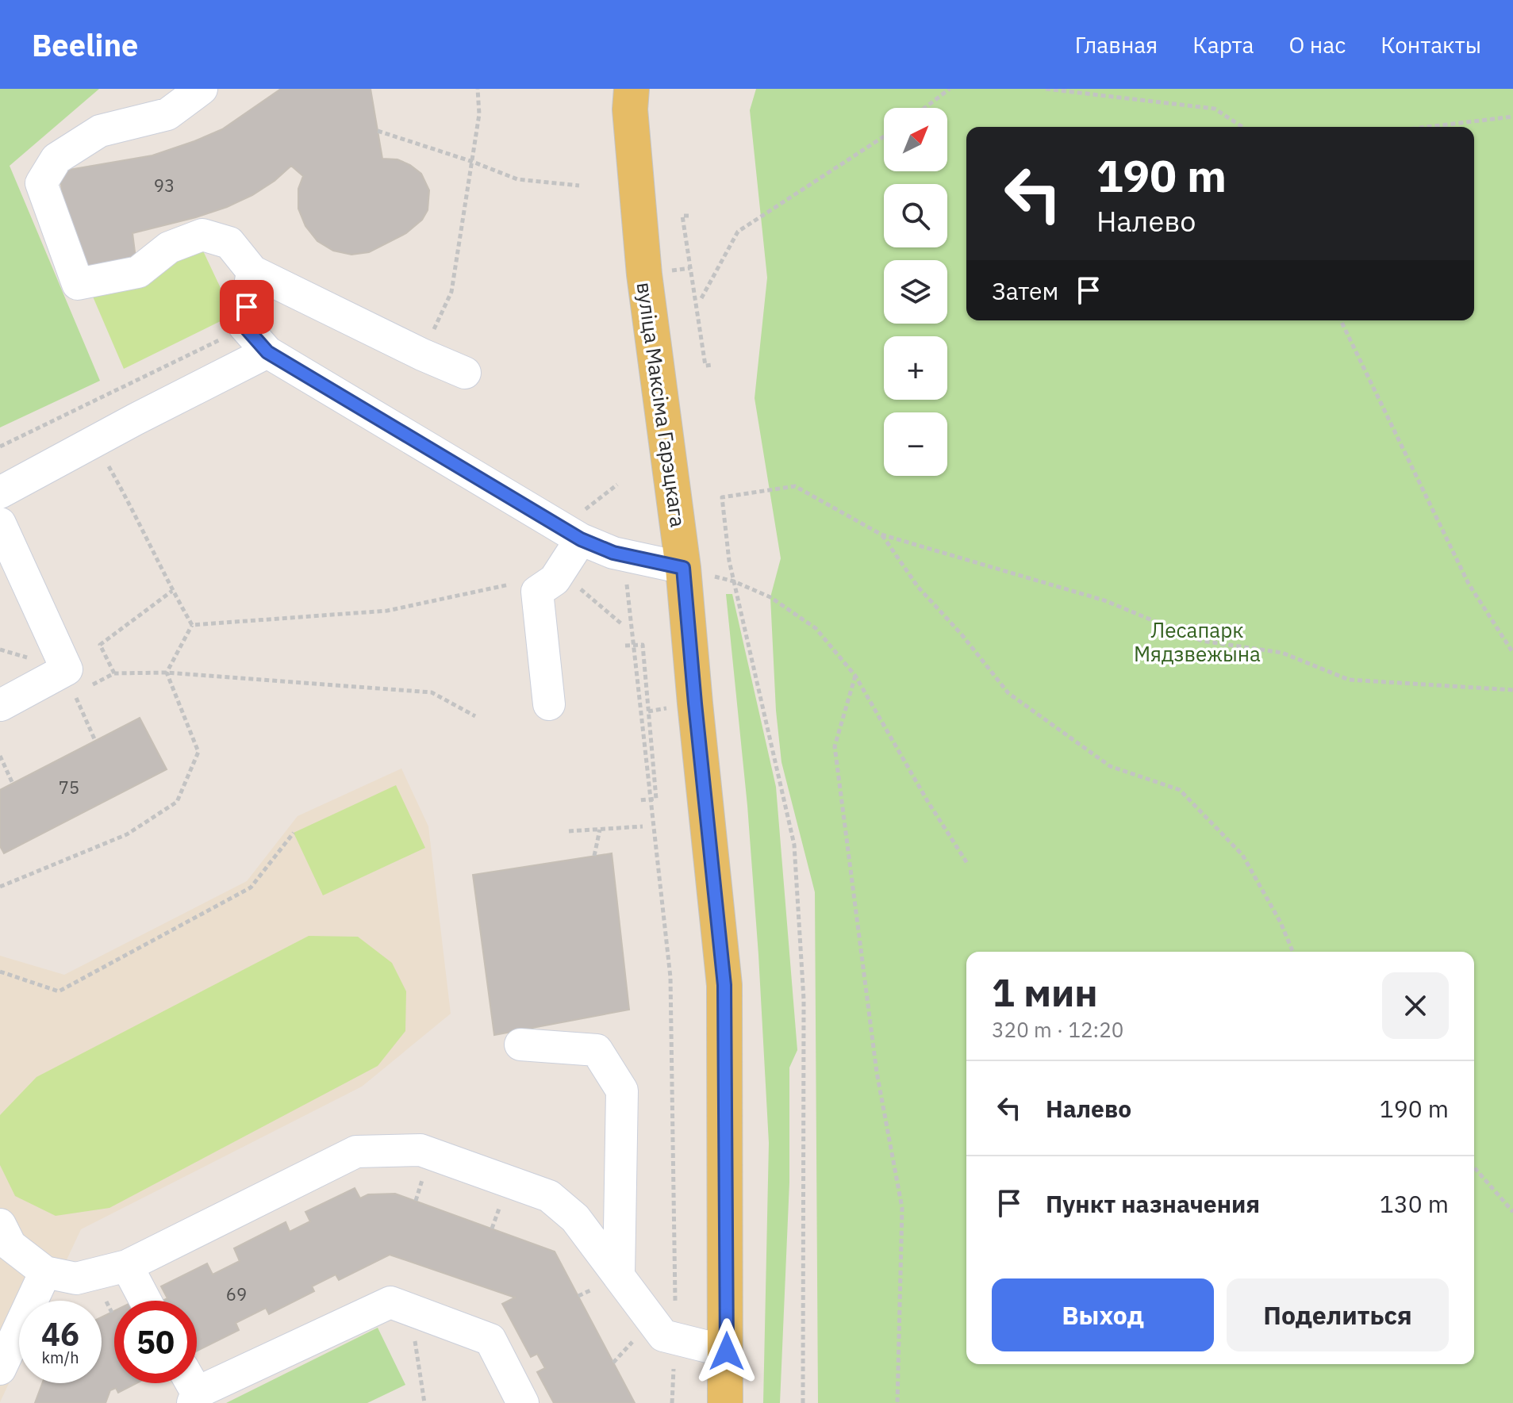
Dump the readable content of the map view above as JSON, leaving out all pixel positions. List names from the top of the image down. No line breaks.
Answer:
{"streets":{"main road":["вуліца Максіма Гарэцкага"]},"parks":["Лесапарк Мядзвежына"],"house_numbers":["93","75","69"],"north":"top right","page":{"header":"Beeline","nav":["Главная","Карта","О нас","Контакты"],"map_buttons":["+","−"],"turn":["190 m","Налево"],"then":"Затем","heading":["1 мин","320 m · 12:20"],"list":[{"name":"Налево","value":"190 m"},{"name":"Пункт назначения","value":"130 m"}],"buttons":["Выход","Поделиться"],"speed":"46 km/h","limit":"50"}}
